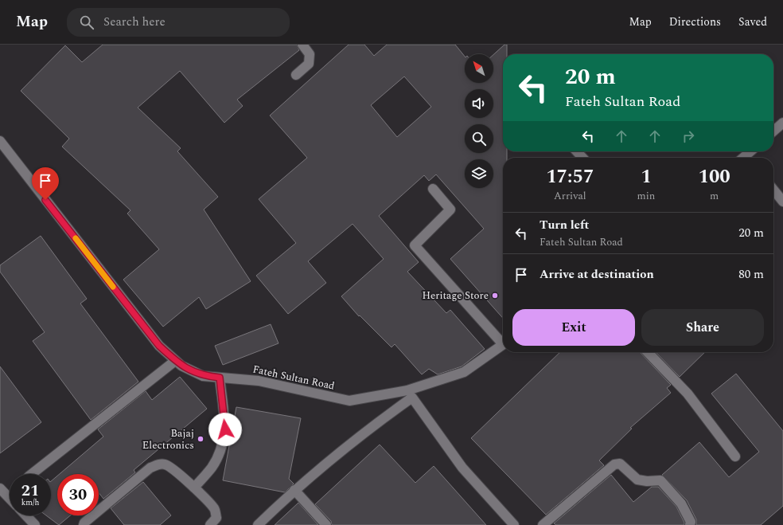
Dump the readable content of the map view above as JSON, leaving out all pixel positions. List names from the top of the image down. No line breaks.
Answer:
{"streets":{"street":["Fateh Sultan Road"]},"places":["Heritage Store","Bajaj Electronics"],"north":"top left","page":{"header":"Map","search":"Search here","nav":["Map","Directions","Saved"],"turn":["20 m","Fateh Sultan Road"],"eta":["17:57","Arrival","1","min","100","m"],"list":[{"name":"Turn left","note":"Fateh Sultan Road","value":"20 m"},{"name":"Arrive at destination","value":"80 m"}],"buttons":["Exit","Share"],"speed":"21 km/h","limit":"30"}}
